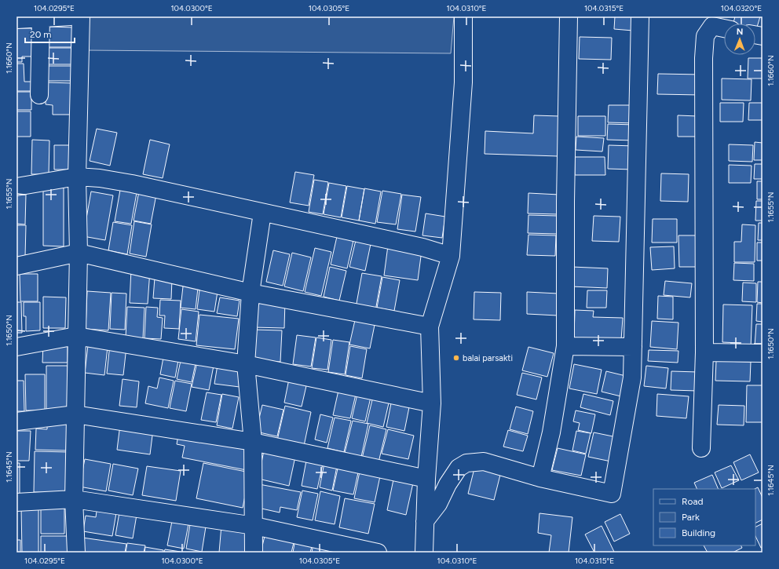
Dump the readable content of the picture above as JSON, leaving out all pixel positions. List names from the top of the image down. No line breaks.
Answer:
{"places":["balai parsakti"],"legend":["Road","Park","Building"],"scale_bar":"20 m","north":"top","coordinates":["104.0295°E","104.0300°E","104.0305°E","104.0310°E","104.0315°E","104.0320°E","1.1660°N","1.1655°N","1.1650°N","1.1645°N"]}
